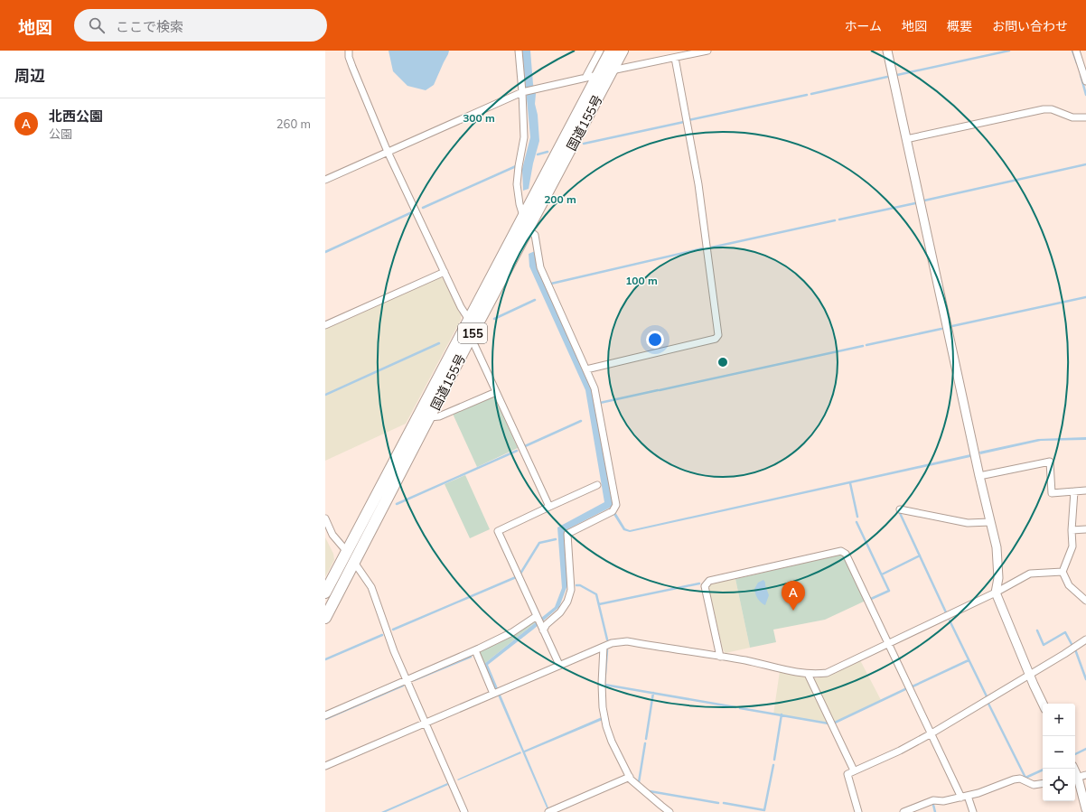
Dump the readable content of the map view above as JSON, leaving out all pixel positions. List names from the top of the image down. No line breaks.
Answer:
{"streets":{"highway":["国道155号","155"]},"page":{"header":"地図","search":"ここで検索","nav":["ホーム","地図","概要","お問い合わせ"],"heading":"周辺","list":[{"mark":"A","name":"北西公園","note":"公園","value":"260 m"}],"pins":"A","map_buttons":["+","−"]},"rings":["300 m","200 m","100 m"]}
